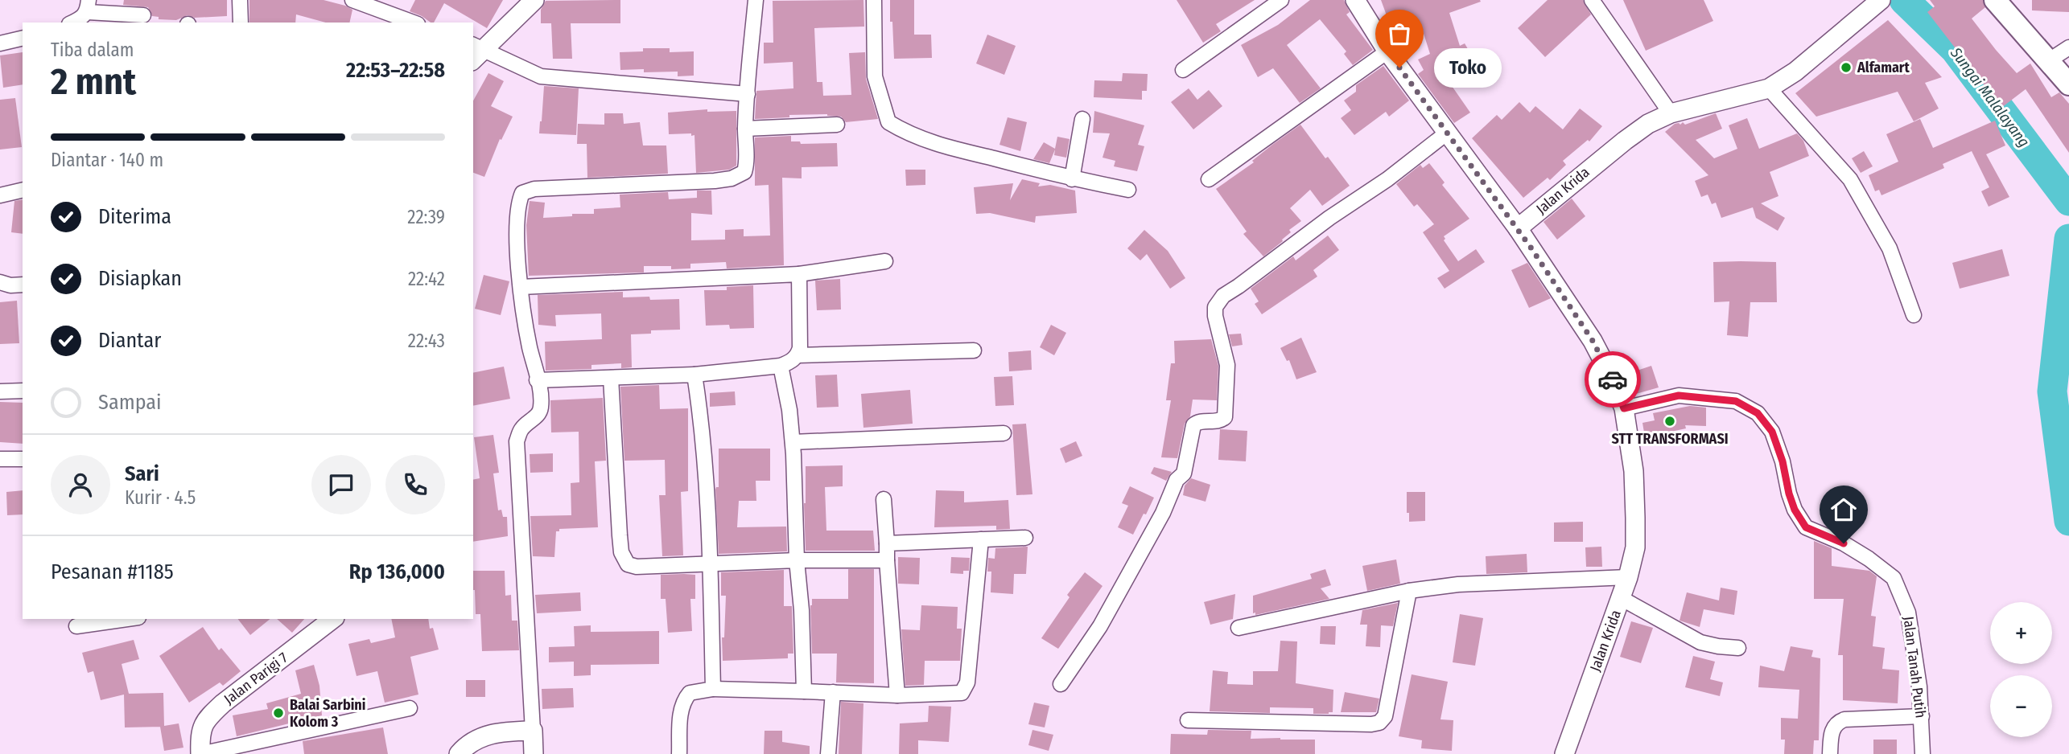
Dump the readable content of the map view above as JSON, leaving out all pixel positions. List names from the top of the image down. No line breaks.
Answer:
{"streets":{"street":["Jalan Krida","Jalan Tanah Putih","Jalan Parigi 7"]},"crossings":[["Jalan Krida","Jalan Tanah Putih"]],"water":["Sungai Malalayang"],"places":["Toko","Alfamart","STT TRANSFORMASI","Balai Sarbini Kolom 3"],"page":{"heading":["2 mnt","Tiba dalam","22:53–22:58"],"panel":["Sari","Kurir · 4.5","Pesanan #1185","Rp 136,000"],"bubble":"Toko","bar":"Diantar · 140 m","list":[["Diterima","22:39"],["Disiapkan","22:42"],["Diantar","22:43"],"Sampai"],"map_buttons":["+","−"]}}
